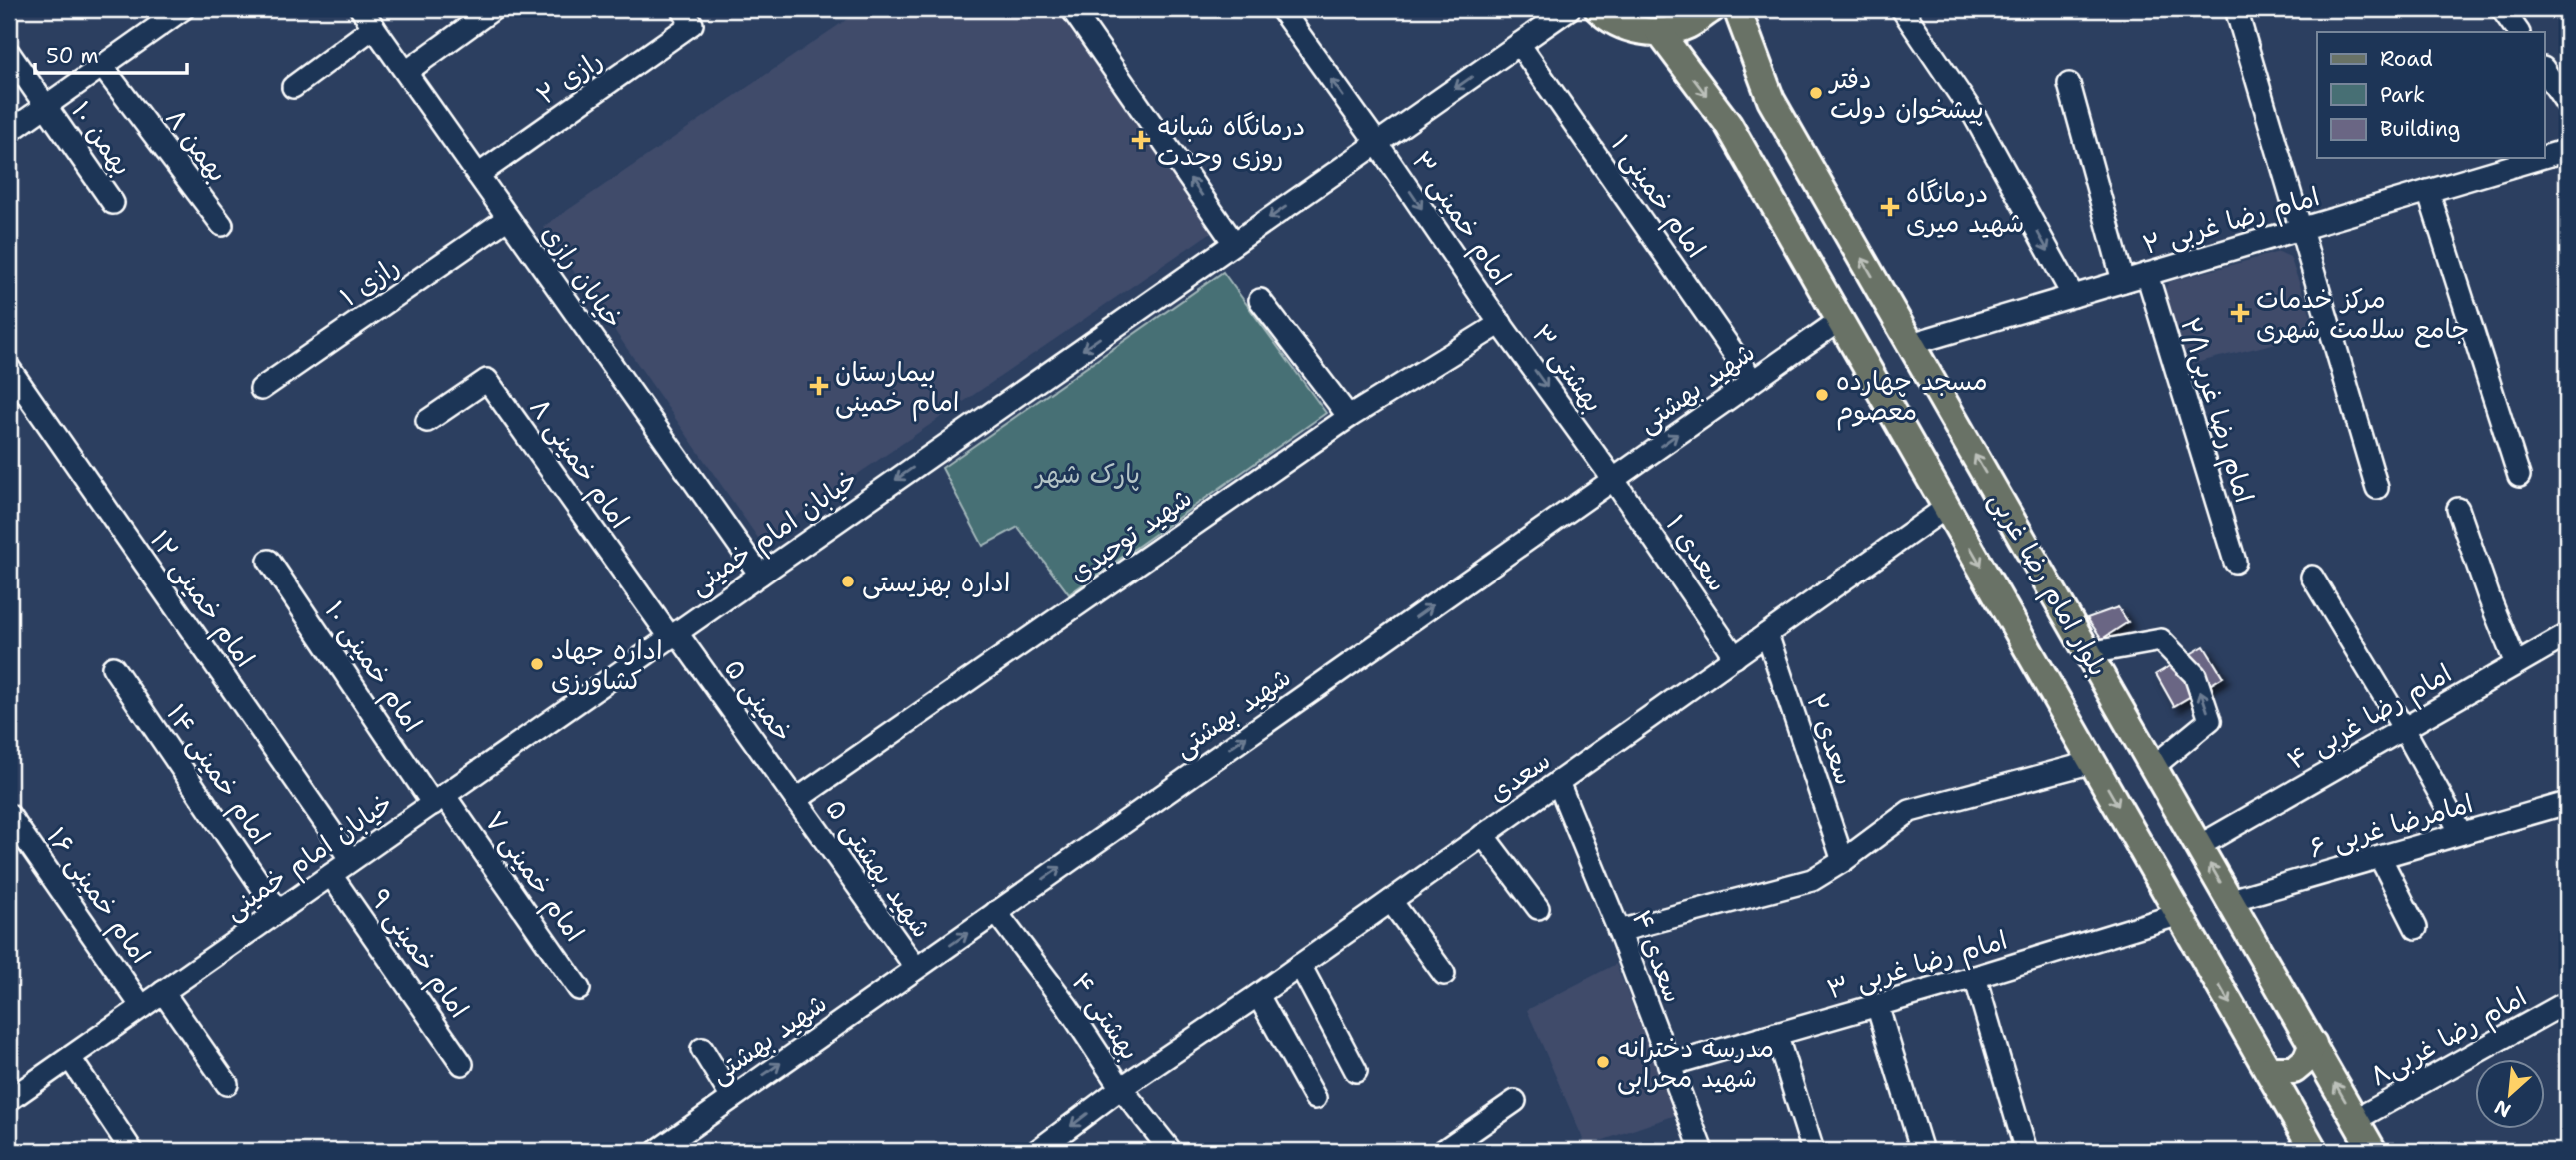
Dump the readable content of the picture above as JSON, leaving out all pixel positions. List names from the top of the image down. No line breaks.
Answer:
{"streets":{"main road":["بلوار امام رضا غربی"],"street":["رازی ۲","بهمن ۱۰","بهمن ۸","امام خمینی ۱","امام خمینی ۳","امام رضا غربی ۲","خیابان رازی","رازی ۱","بهشتی ۳","شهید بهشتی","امام رضا غربی۲/۱","امام خمینی ۸","خیابان امام خمینی","شهید توحیدی","سعدی ۱","امام خمینی ۱۲","امام خمینی ۱۰","خمینی ۵","امام رضا غربی ۴","سعدی ۲","امام خمینی ۱۴","سعدی","امامرضا غربی ۶","شهید بهشتی ۵","امام خمینی ۷","امام خمینی ۱۶","امام خمینی ۹","سعدی ۴","امام رضا غربی ۳","بهشتی ۴","امام رضا غربی۸"]},"crossings":[["رازی ۲","خیابان رازی"],["امام خمینی ۱","شهید بهشتی"],["امام خمینی ۱","خیابان امام خمینی"],["امام خمینی ۳","بهشتی ۳"],["امام خمینی ۳","خیابان امام خمینی"],["امام خمینی ۳","شهید توحیدی"],["امام رضا غربی ۲","امام رضا غربی۲/۱"],["امام رضا غربی ۲","بلوار امام رضا غربی"],["خیابان رازی","رازی ۱"],["خیابان رازی","خیابان امام خمینی"],["بهشتی ۳","شهید بهشتی"],["بهشتی ۳","شهید توحیدی"],["بهشتی ۳","سعدی ۱"],["شهید بهشتی","سعدی ۱"],["شهید بهشتی","بلوار امام رضا غربی"],["شهید بهشتی","شهید بهشتی ۵"],["شهید بهشتی","بهشتی ۴"],["امام خمینی ۸","خیابان امام خمینی"],["امام خمینی ۸","خمینی ۵"],["خیابان امام خمینی","امام خمینی ۱۲"],["خیابان امام خمینی","امام خمینی ۱۰"],["خیابان امام خمینی","خمینی ۵"],["خیابان امام خمینی","امام خمینی ۱۴"],["خیابان امام خمینی","امام خمینی ۷"],["خیابان امام خمینی","امام خمینی ۱۶"],["خیابان امام خمینی","امام خمینی ۹"],["شهید توحیدی","خمینی ۵"],["شهید توحیدی","شهید بهشتی ۵"],["سعدی ۱","سعدی"],["بلوار امام رضا غربی","امام رضا غربی ۴"],["بلوار امام رضا غربی","سعدی"],["بلوار امام رضا غربی","امامرضا غربی ۶"],["بلوار امام رضا غربی","امام رضا غربی ۳"],["بلوار امام رضا غربی","امام رضا غربی۸"],["امام خمینی ۱۰","امام خمینی ۷"],["خمینی ۵","شهید بهشتی ۵"],["سعدی ۲","سعدی"],["سعدی","سعدی ۴"],["سعدی","بهشتی ۴"],["سعدی ۴","امام رضا غربی ۳"]],"one_way":["بهشتی ۳","شهید بهشتی","خیابان امام خمینی"],"parks":["پارک شهر"],"places":{"other":["دفتر پیشخوان دولت","مسجد چهارده معصوم","اداره بهزیستی","اداره جهاد کشاورزی","مدرسه دخترانه شهید محرابی"],"health":["درمانگاه شبانه روزی وحدت","درمانگاه شهید میری","مرکز خدمات جامع سلامت شهری","بیمارستان امام خمینی"]},"legend":["Road","Park","Building"],"scale_bar":"50 m","north":"bottom left"}
